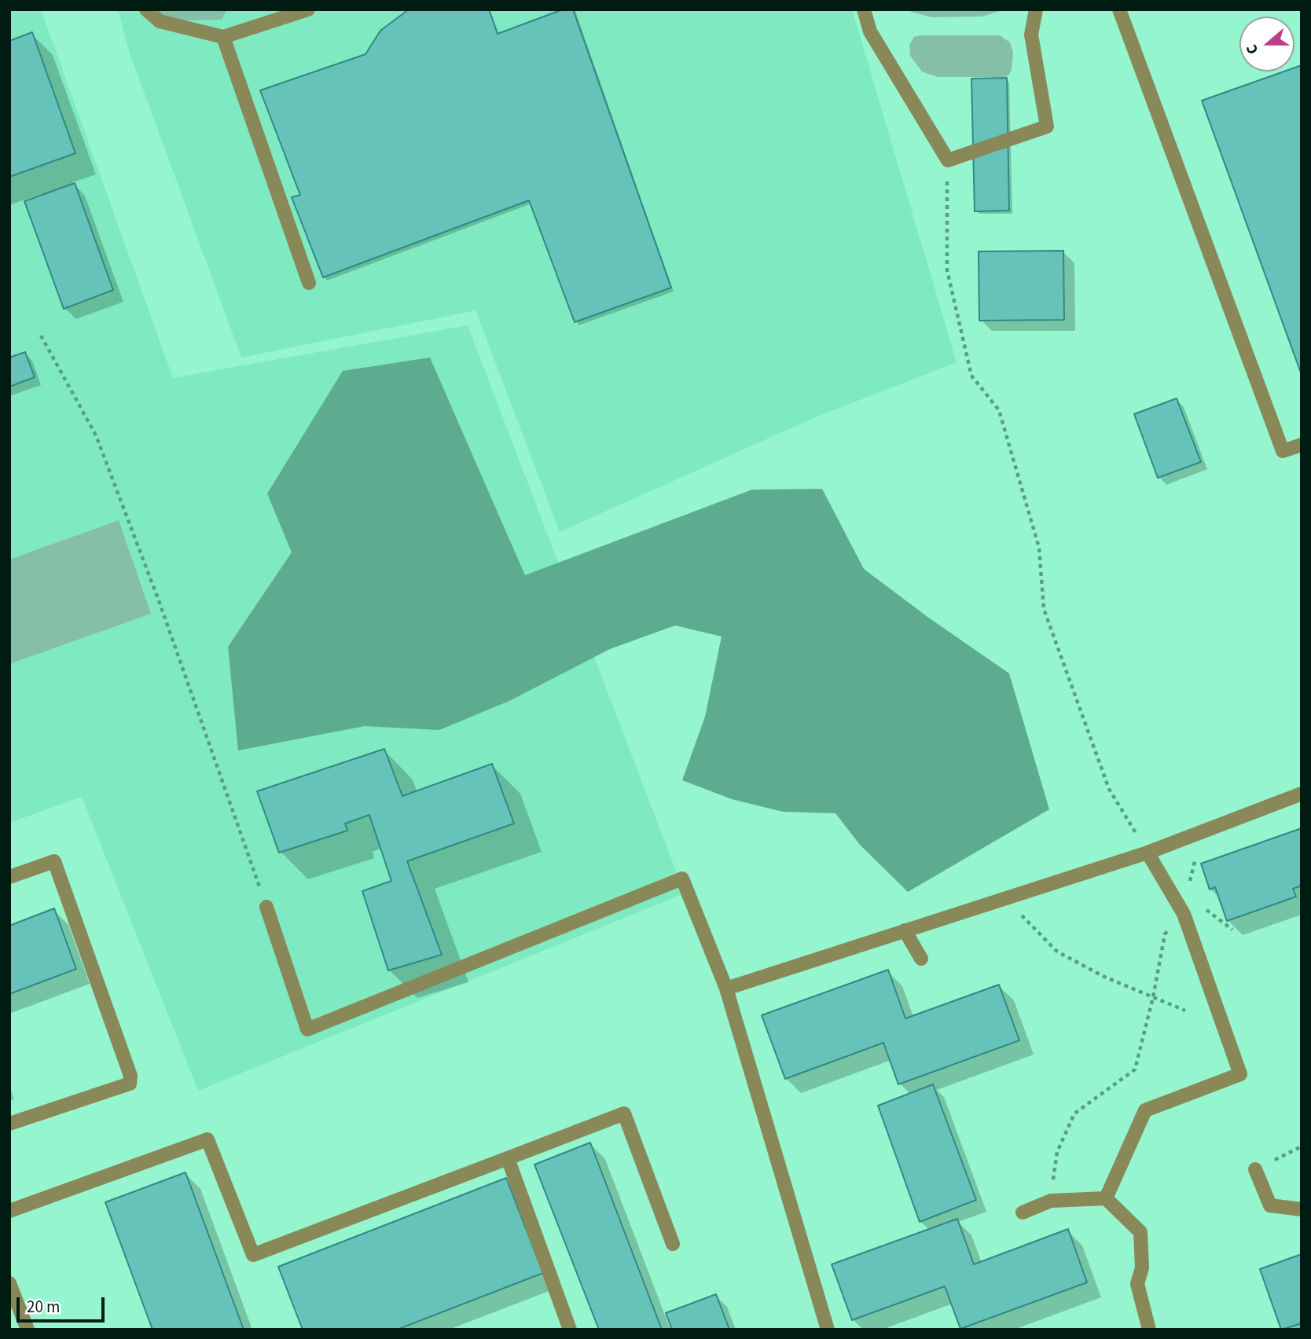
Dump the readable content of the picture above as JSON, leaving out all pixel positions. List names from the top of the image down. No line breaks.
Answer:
{"scale_bar":"20 m","north":"left"}
